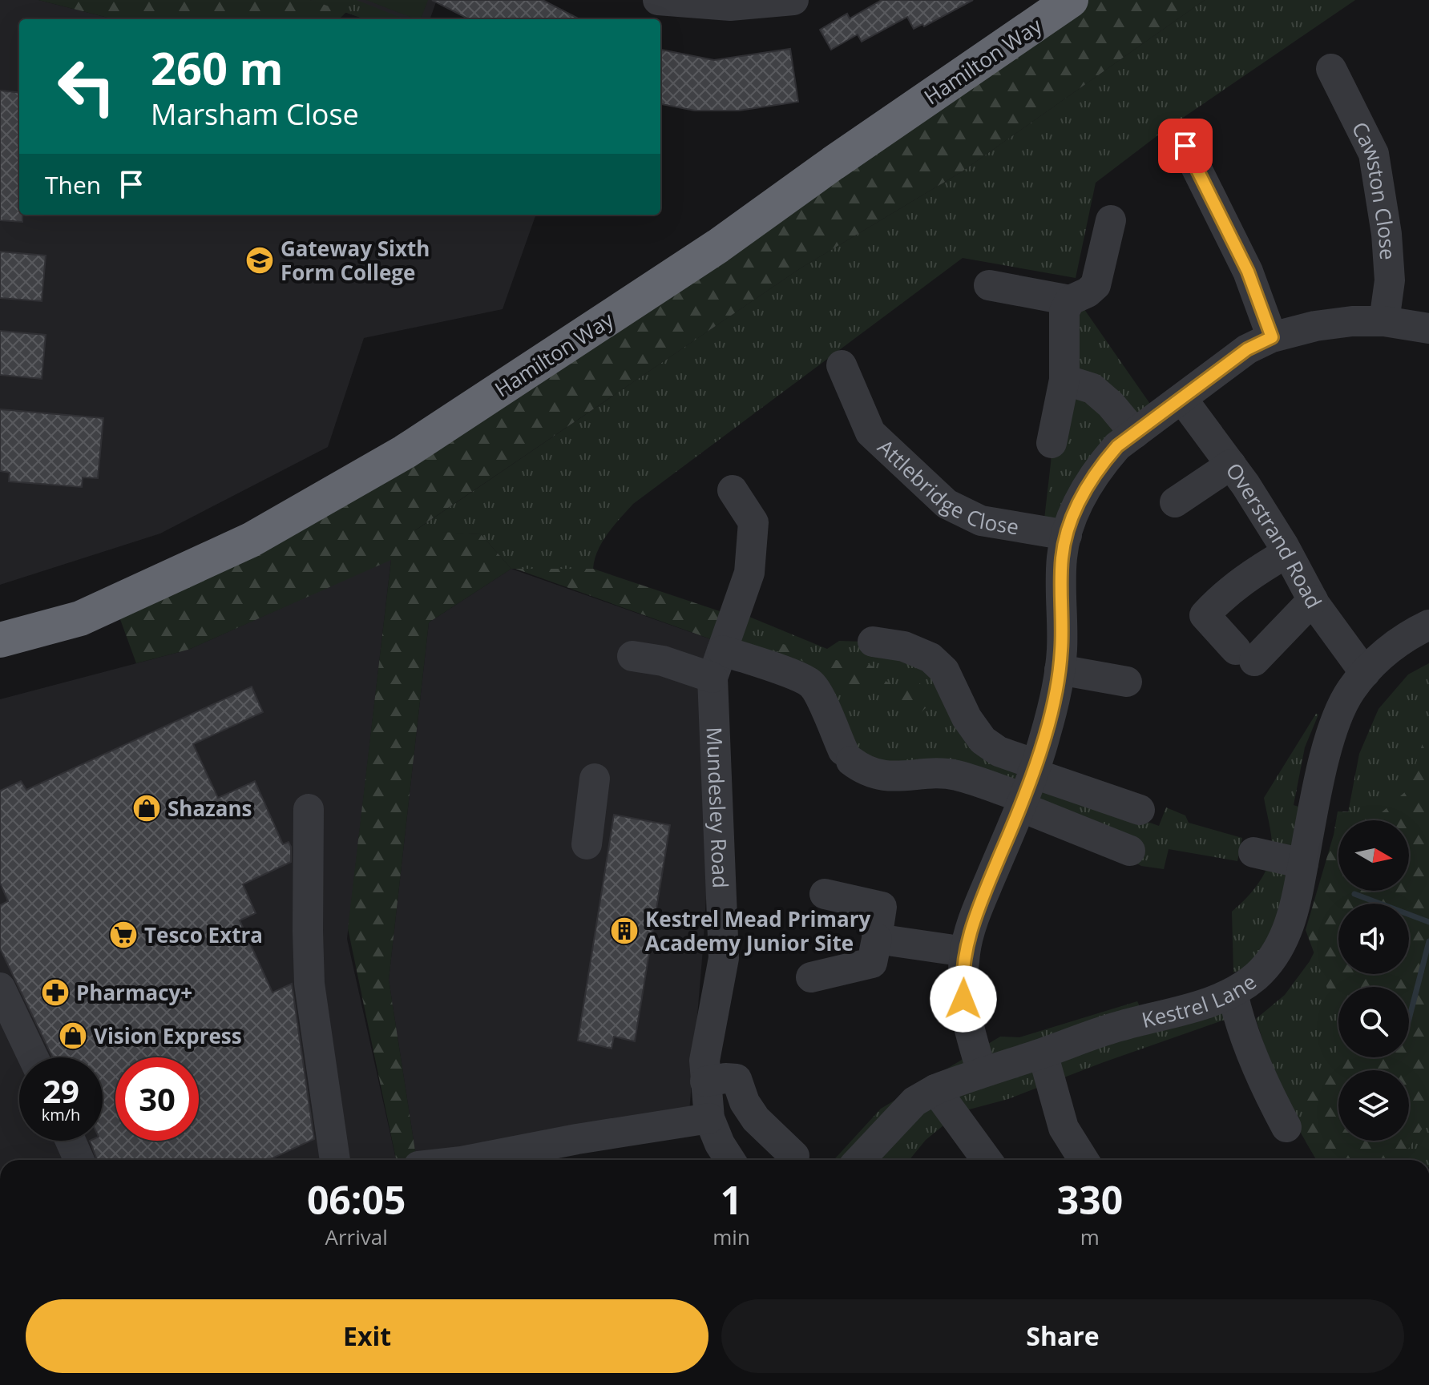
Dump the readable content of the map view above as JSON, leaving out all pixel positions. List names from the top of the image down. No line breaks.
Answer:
{"streets":{"highway":["Hamilton Way"],"street":["Cawston Close","Attlebridge Close","Overstrand Road","Mundesley Road","Kestrel Lane"]},"crossings":[["Overstrand Road","Kestrel Lane"]],"places":{"school or university":["Gateway Sixth Form College"],"shop":["Shazans","Vision Express"],"building":["Kestrel Mead Primary Academy Junior Site"],"supermarket":["Tesco Extra"],"pharmacy":["Pharmacy+"]},"north":"right","page":{"turn":["260 m","Marsham Close"],"then":"Then","speed":"29 km/h","limit":"30","eta":["06:05","Arrival","1","min","330","m"],"buttons":["Exit","Share"]}}
